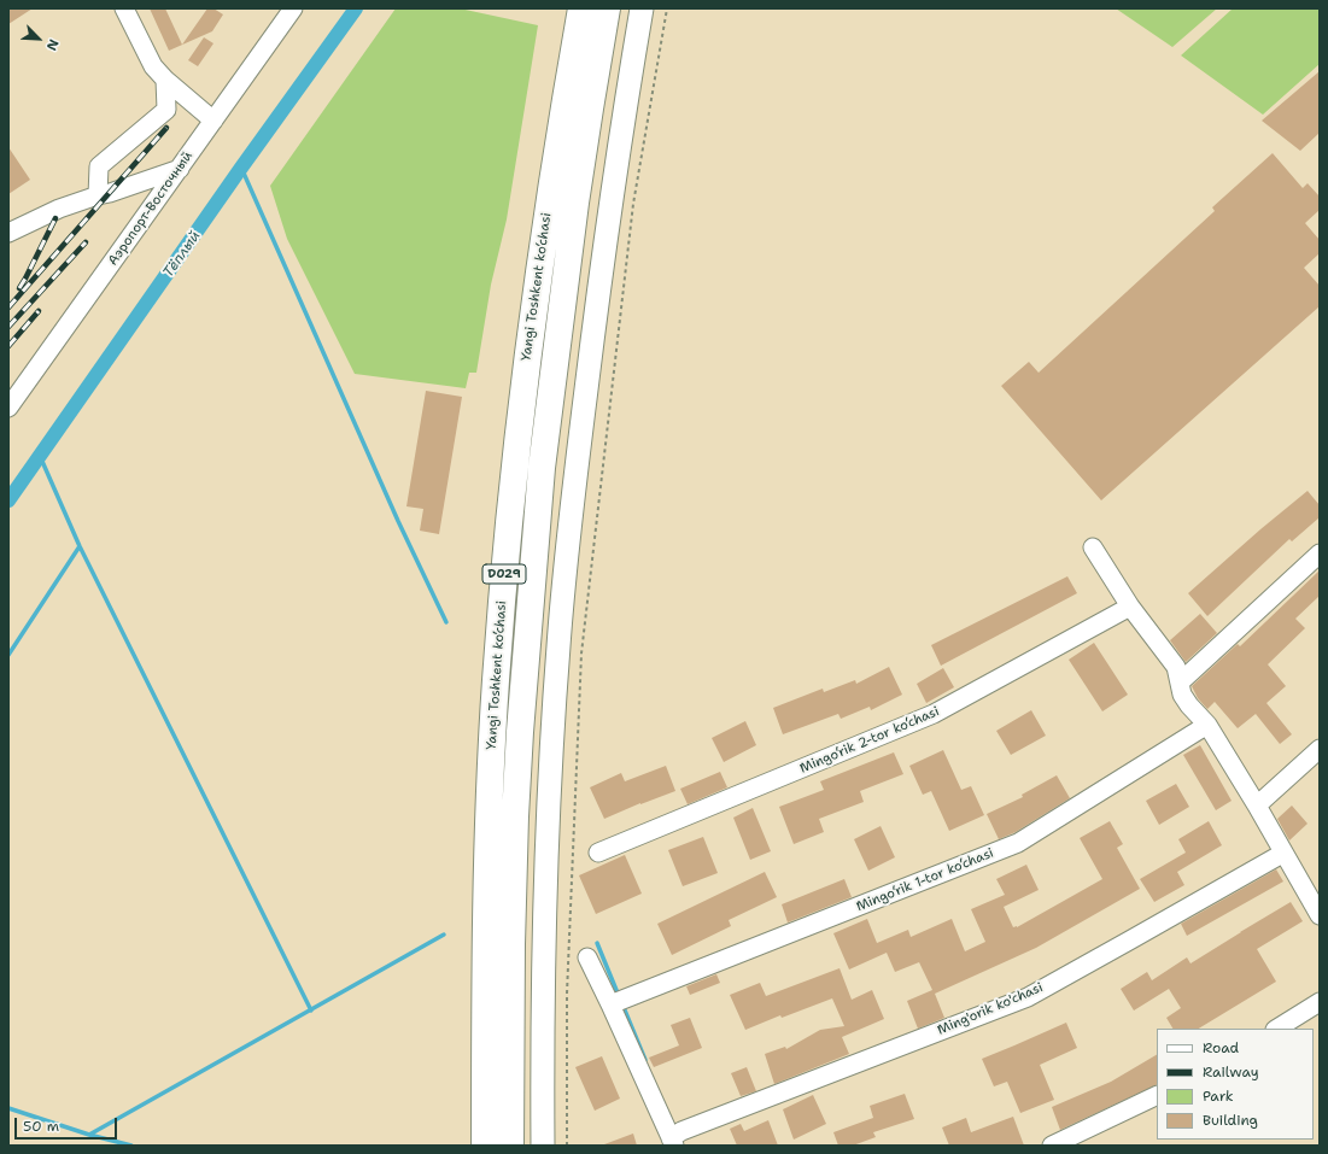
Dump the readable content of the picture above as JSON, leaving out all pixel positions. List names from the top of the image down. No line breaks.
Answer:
{"streets":{"highway":["Yangi Toshkent ko‘chasi","D029"],"street":["Аэропорт-Восточный","Mingo‘rik 2-tor ko‘chasi","Mingo‘rik 1-tor ko‘chasi","Ming'orik ko'chasi"]},"water":["Тёплый"],"legend":["Road","Railway","Park","Building"],"scale_bar":"50 m","north":"bottom right"}
